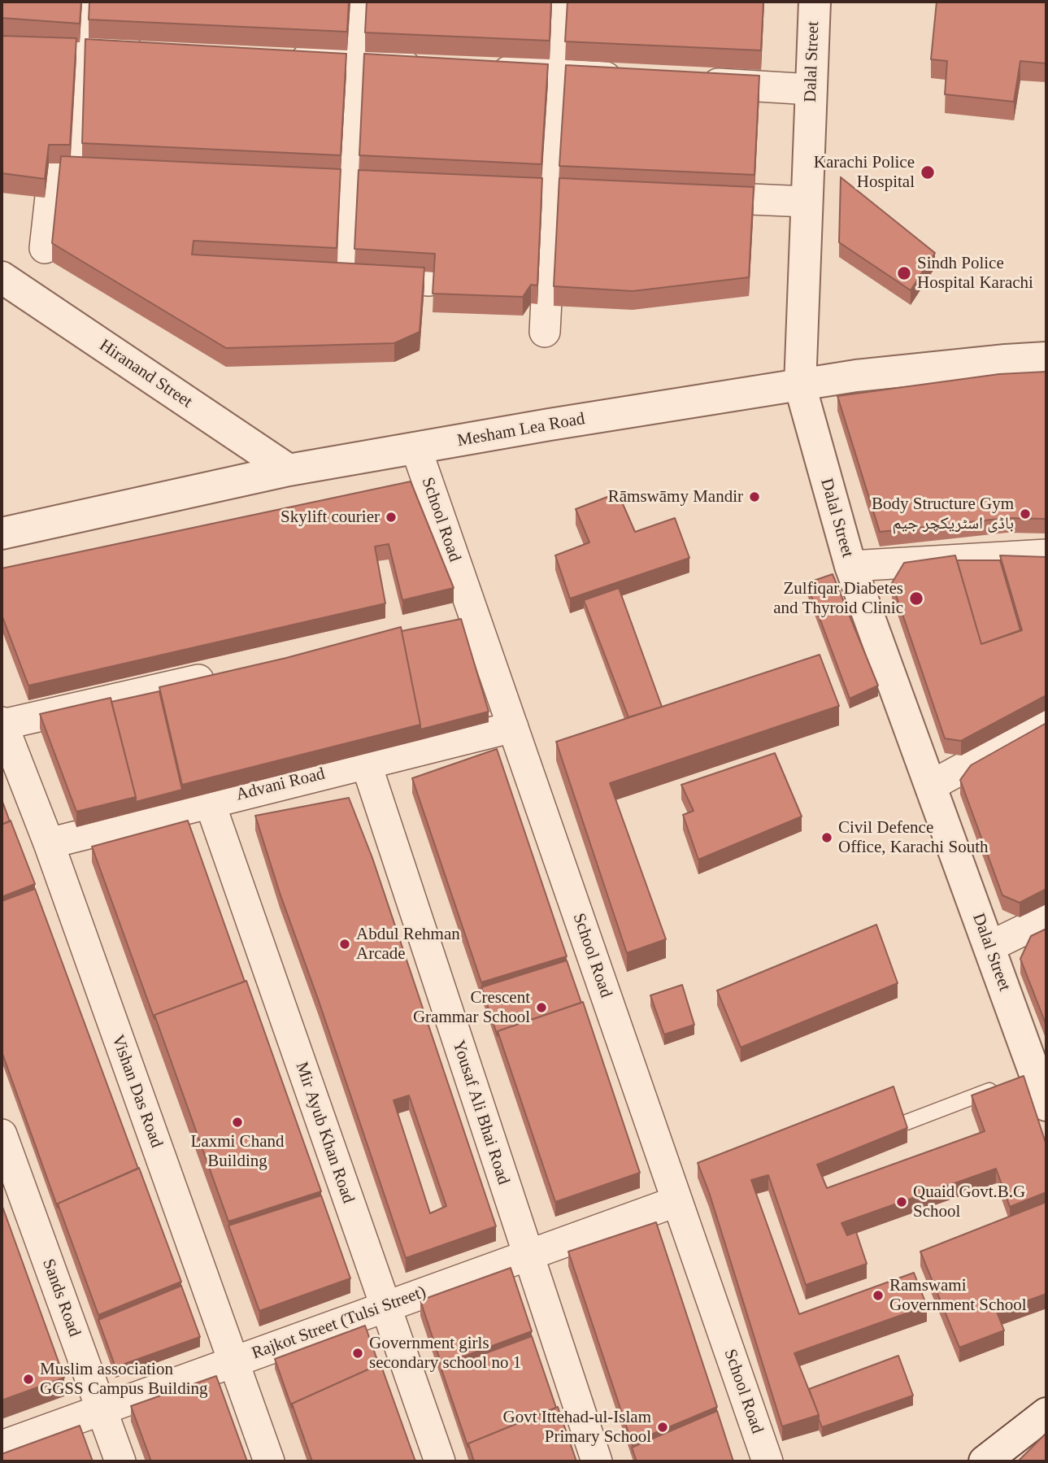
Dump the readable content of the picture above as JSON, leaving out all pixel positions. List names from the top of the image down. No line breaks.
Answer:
{"streets":{"street":["Dalal Street","Hiranand Street","Mesham Lea Road","School Road","Advani Road","Vishan Das Road","Yousaf Ali Bhai Road","Mir Ayub Khan Road","Sands Road","Rajkot Street (Tulsi Street)"]},"crossings":[["Dalal Street","Mesham Lea Road"],["Hiranand Street","Mesham Lea Road"],["Mesham Lea Road","School Road"],["School Road","Advani Road"],["School Road","Rajkot Street (Tulsi Street)"],["Advani Road","Vishan Das Road"],["Advani Road","Yousaf Ali Bhai Road"],["Advani Road","Mir Ayub Khan Road"],["Vishan Das Road","Rajkot Street (Tulsi Street)"],["Yousaf Ali Bhai Road","Rajkot Street (Tulsi Street)"],["Mir Ayub Khan Road","Rajkot Street (Tulsi Street)"],["Sands Road","Rajkot Street (Tulsi Street)"]],"places":["Karachi Police Hospital","Sindh Police Hospital Karachi","Rāmswāmy Mandir","Body Structure Gym باڈی اسٹریکچر جیم","Skylift courier","Zulfiqar Diabetes and Thyroid Clinic","Civil Defence Office, Karachi South","Abdul Rehman Arcade","Crescent Grammar School","Laxmi Chand Building","Quaid Govt.B.G School","Ramswami Government School","Government girls secondary school no 1","Muslim association GGSS Campus Building","Govt Ittehad-ul-Islam Primary School"]}
